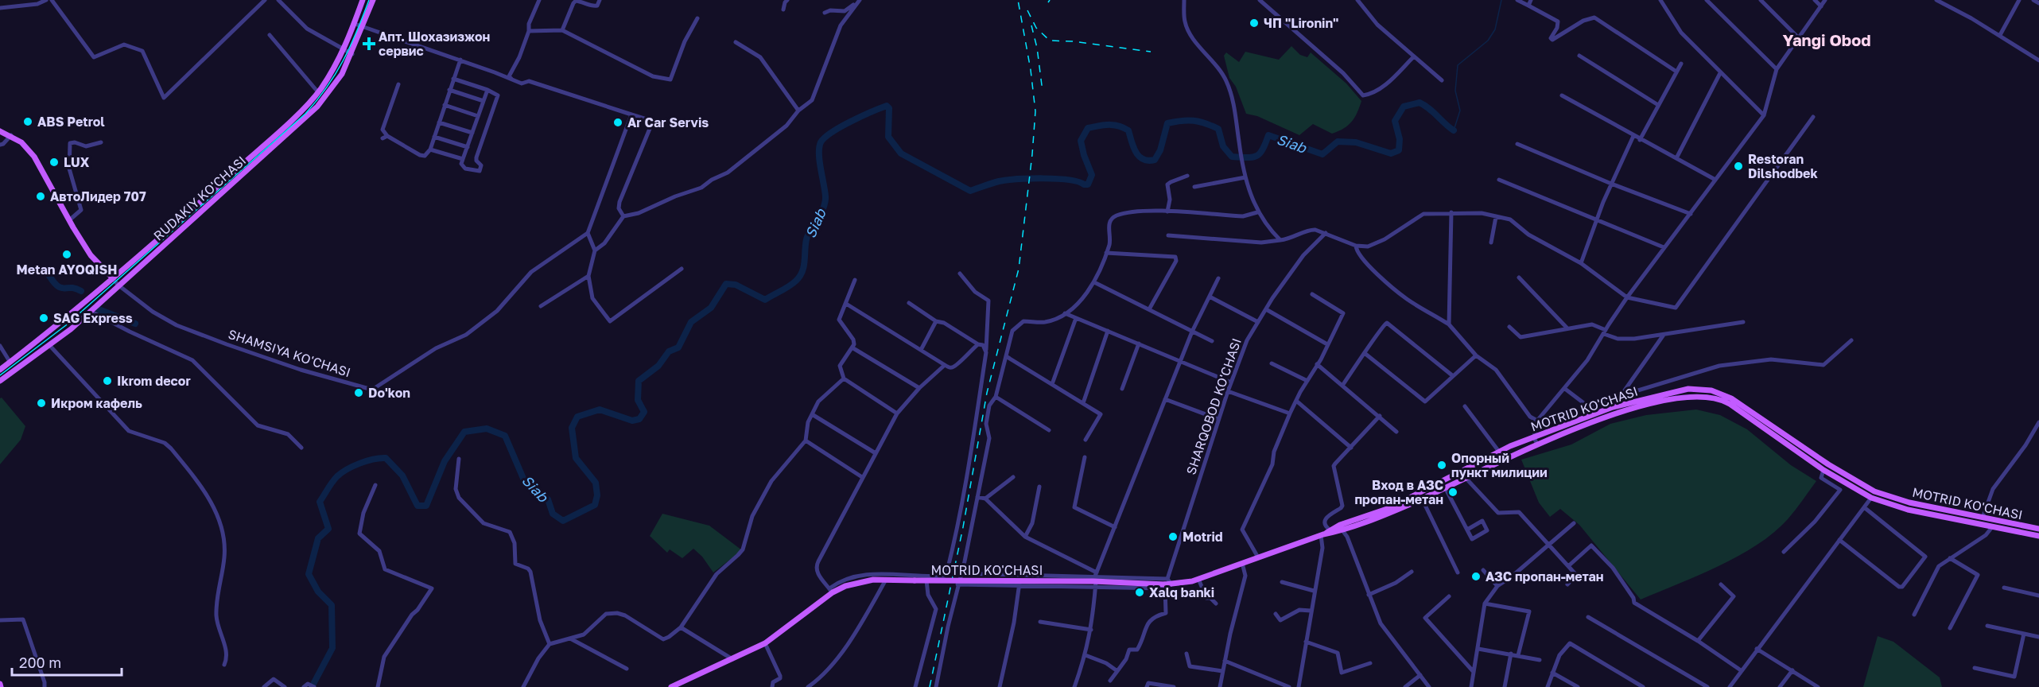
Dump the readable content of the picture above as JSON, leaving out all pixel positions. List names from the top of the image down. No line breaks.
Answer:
{"streets":{"main road":["RUDAKIY KO'CHASI","MOTRID KO'CHASI"],"street":["SHAMSIYA KO'CHASI","SHARQOBOD KO'CHASI"]},"crossings":[["RUDAKIY KO'CHASI","SHAMSIYA KO'CHASI"],["SHARQOBOD KO'CHASI","MOTRID KO'CHASI"]],"districts":["Yangi Obod"],"water":["Siab"],"places":{"other":["ЧП \"Lironin\"","ABS Petrol","Ar Car Servis","LUX","Restoran Dilshodbek","АвтоЛидер 707","Metan AYOQISH","SAG Express","Ikrom decor","Do'kon","Икром кафель","Опорный пункт милиции","Вход в АЗС пропан-метан","Motrid","АЗС пропан-метан","Xalq banki"],"health":["Апт. Шохазизжон сервис"]},"scale_bar":"200 m"}
